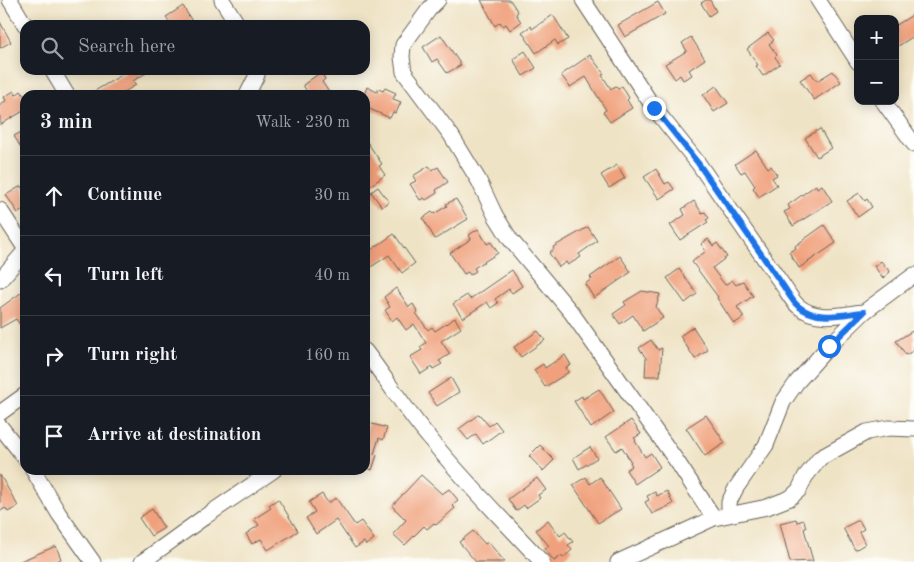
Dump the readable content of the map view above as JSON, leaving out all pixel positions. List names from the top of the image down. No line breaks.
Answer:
{"page":{"map_buttons":["+","−"],"search":"Search here","heading":["3 min","Walk · 230 m"],"list":[["Continue","30 m"],["Turn left","40 m"],["Turn right","160 m"],"Arrive at destination"]}}
